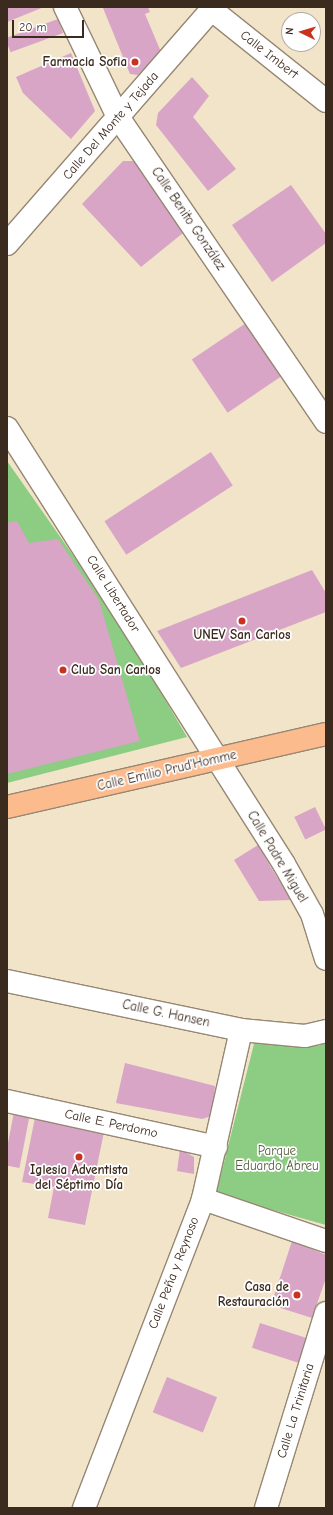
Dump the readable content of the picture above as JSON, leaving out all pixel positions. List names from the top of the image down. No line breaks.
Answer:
{"streets":{"main road":["Calle Emilio Prud'Homme"],"street":["Calle Imbert","Calle Del Monte y Tejada","Calle Benito González","Calle Libertador","Calle Padre Miguel","Calle G. Hansen","Calle E. Perdomo","Calle Peña y Reynoso","Calle La Trinitaria"]},"crossings":[["Calle Imbert","Calle Del Monte y Tejada"],["Calle Del Monte y Tejada","Calle Benito González"],["Calle Libertador","Calle Emilio Prud'Homme"],["Calle Libertador","Calle Padre Miguel"],["Calle Emilio Prud'Homme","Calle Padre Miguel"],["Calle G. Hansen","Calle Peña y Reynoso"],["Calle E. Perdomo","Calle Peña y Reynoso"]],"parks":["Parque Eduardo Abreu"],"places":["Farmacia Sofia","UNEV San Carlos","Club San Carlos","Iglesia Adventista del Séptimo Día","Casa de Restauración"],"scale_bar":"20 m","north":"left"}
